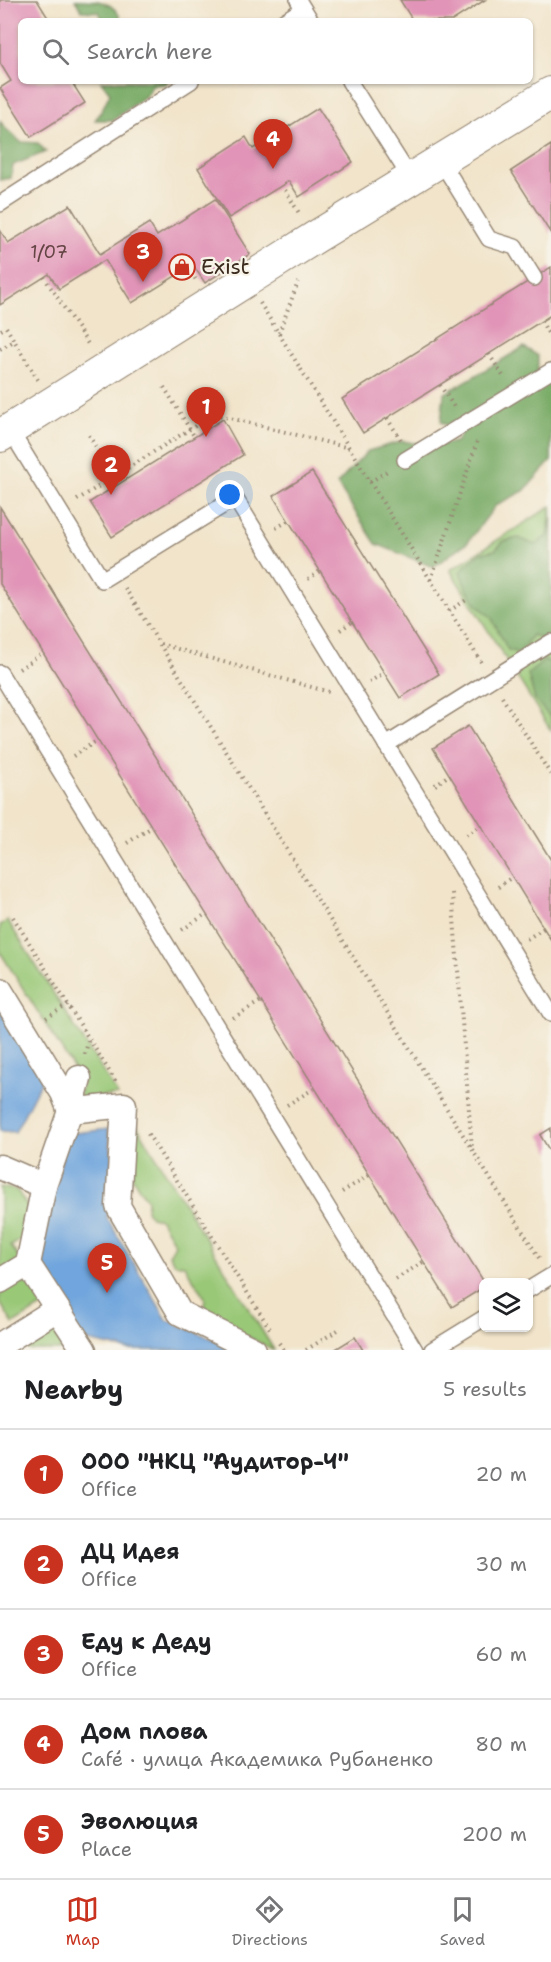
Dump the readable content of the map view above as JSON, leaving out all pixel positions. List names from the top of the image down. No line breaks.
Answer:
{"places":{"shop":["Exist"]},"house_numbers":["1/07"],"page":{"search":"Search here","pins":["4","3","1","2","5"],"heading":["Nearby","5 results"],"list":[{"mark":"1","name":"ООО \"НКЦ \"Аудитор-Ч\"","note":"Office","value":"20 m"},{"mark":"2","name":"ДЦ Идея","note":"Office","value":"30 m"},{"mark":"3","name":"Еду к Деду","note":"Office","value":"60 m"},{"mark":"4","name":"Дом плова","note":"Café · улица Академика Рубаненко","value":"80 m"},{"mark":"5","name":"Эволюция","note":"Place","value":"200 m"}],"nav":["Map","Directions","Saved"]}}
